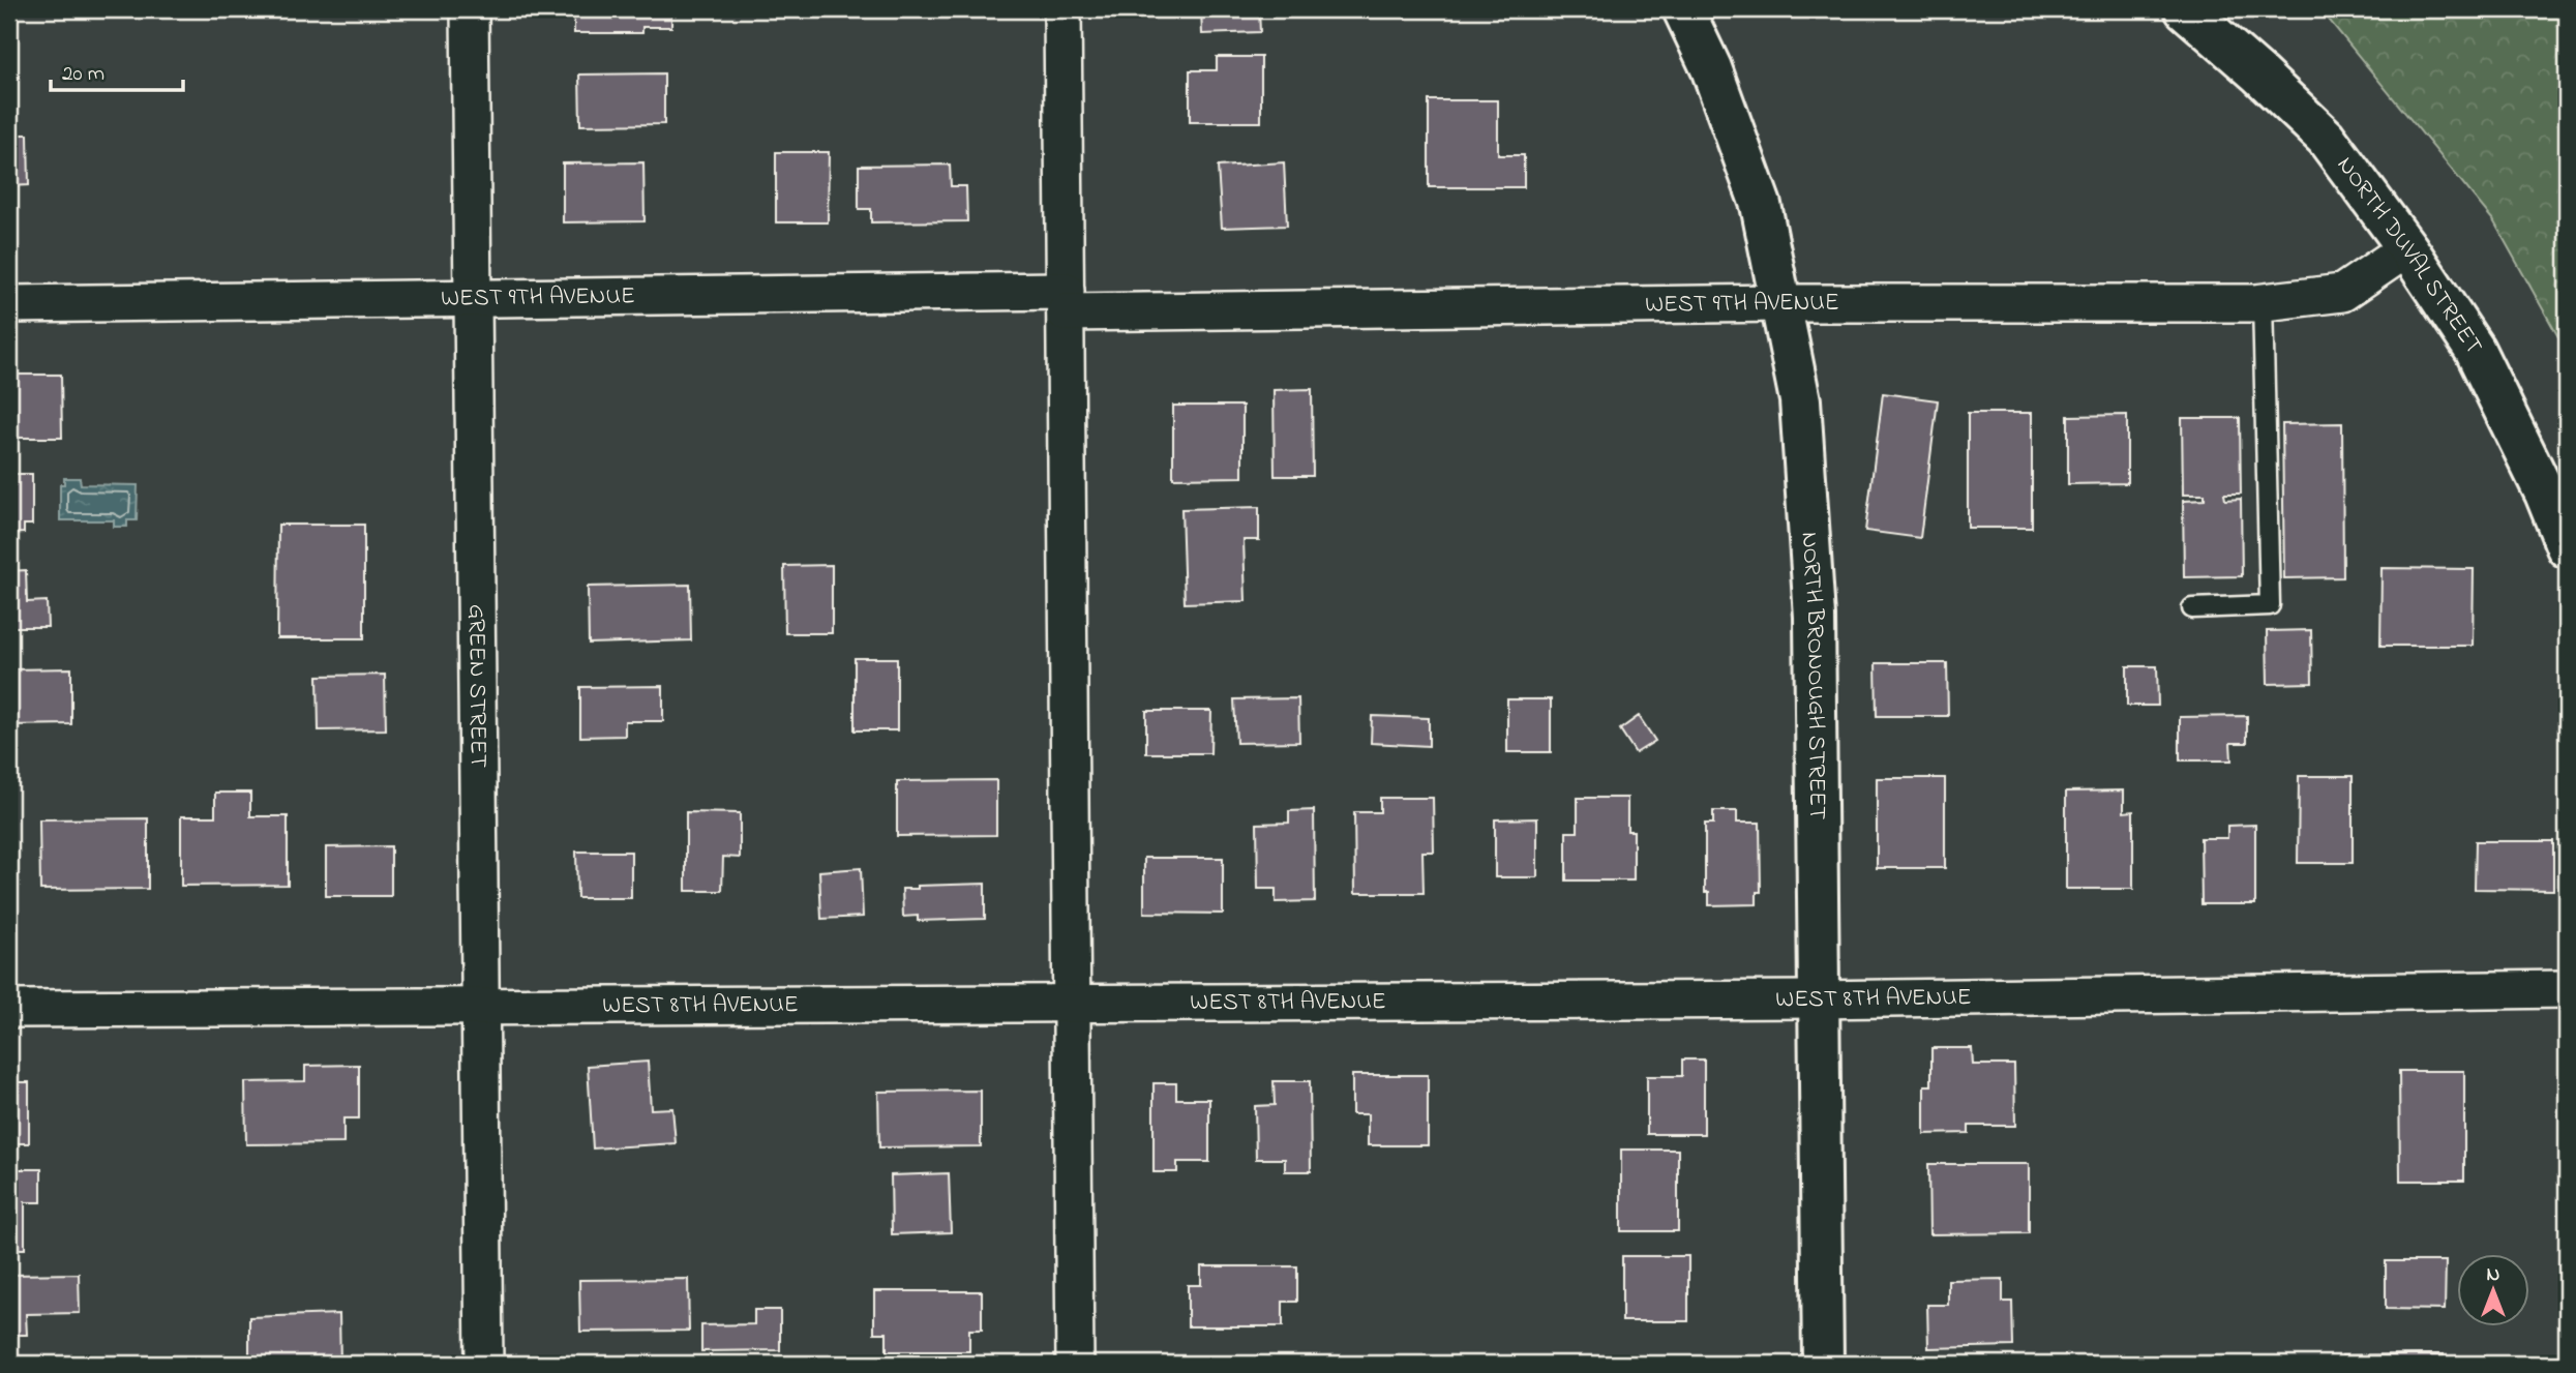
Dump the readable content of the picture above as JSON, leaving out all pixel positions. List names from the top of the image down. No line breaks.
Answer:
{"streets":{"main road":["NORTH DUVAL STREET","NORTH BRONOUGH STREET"],"street":["WEST 9TH AVENUE","GREEN STREET","WEST 8TH AVENUE"]},"crossings":[["NORTH DUVAL STREET","WEST 9TH AVENUE"],["WEST 9TH AVENUE","NORTH BRONOUGH STREET"],["WEST 9TH AVENUE","GREEN STREET"],["NORTH BRONOUGH STREET","WEST 8TH AVENUE"],["GREEN STREET","WEST 8TH AVENUE"]],"scale_bar":"20 m","north":"top"}
